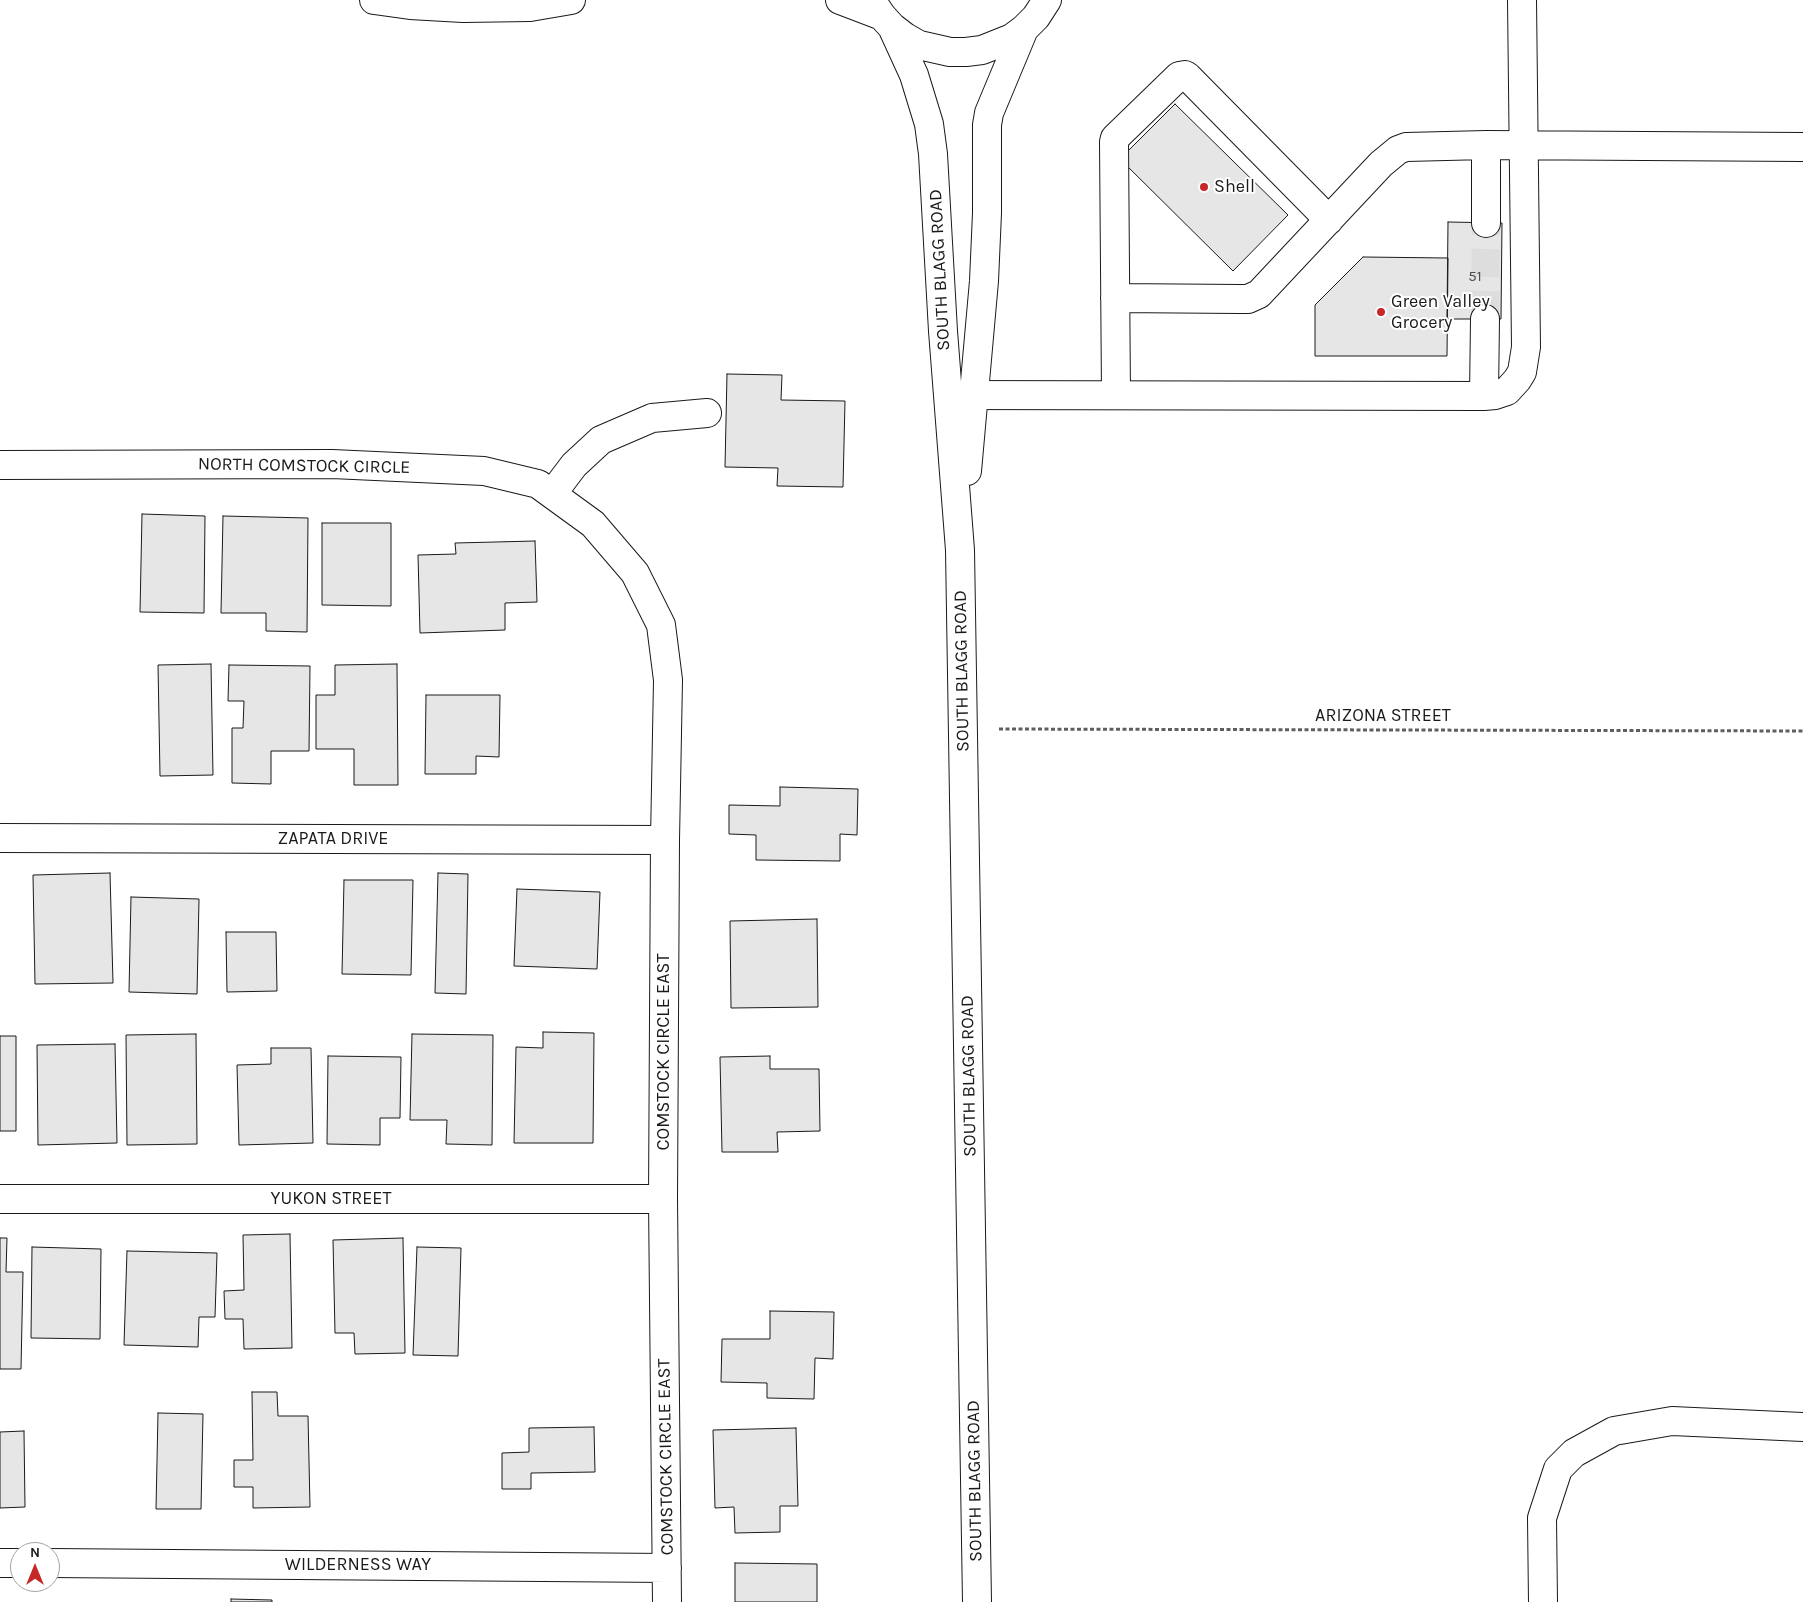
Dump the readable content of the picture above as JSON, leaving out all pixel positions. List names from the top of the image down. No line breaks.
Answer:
{"streets":{"street":["SOUTH BLAGG ROAD","NORTH COMSTOCK CIRCLE","ZAPATA DRIVE","COMSTOCK CIRCLE EAST","YUKON STREET","WILDERNESS WAY"],"path":["ARIZONA STREET"]},"crossings":[["SOUTH BLAGG ROAD","ARIZONA STREET"],["NORTH COMSTOCK CIRCLE","COMSTOCK CIRCLE EAST"],["ZAPATA DRIVE","COMSTOCK CIRCLE EAST"],["COMSTOCK CIRCLE EAST","YUKON STREET"],["COMSTOCK CIRCLE EAST","WILDERNESS WAY"]],"places":["Shell","Green Valley Grocery"],"house_numbers":["51"],"north":"top"}
